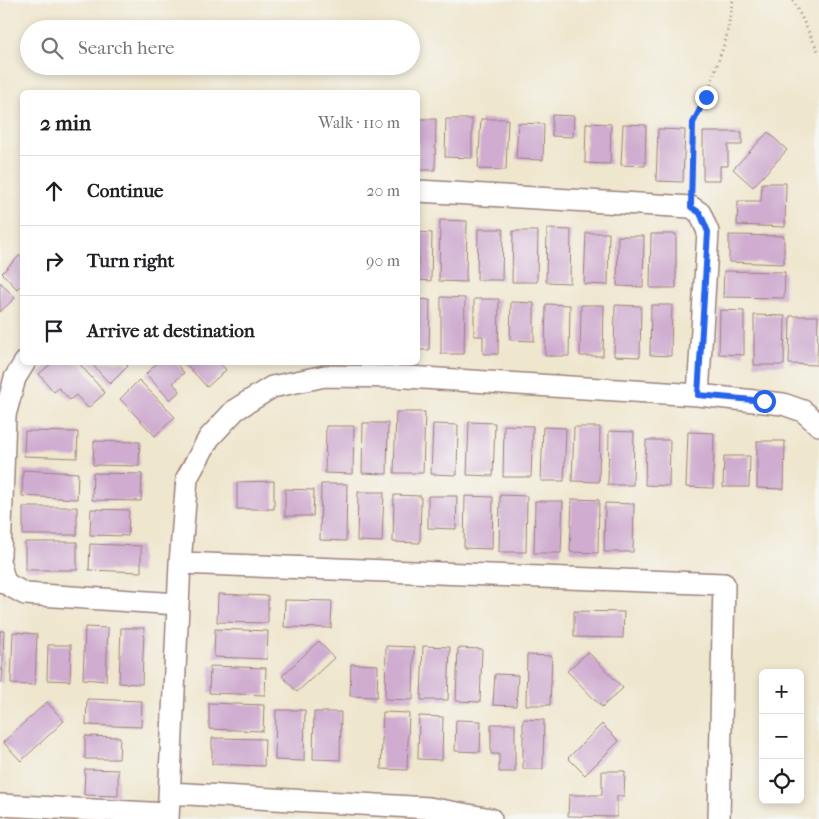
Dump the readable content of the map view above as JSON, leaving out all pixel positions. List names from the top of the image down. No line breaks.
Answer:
{"page":{"search":"Search here","heading":["2 min","Walk · 110 m"],"list":[["Continue","20 m"],["Turn right","90 m"],"Arrive at destination"],"map_buttons":["+","−"]}}
